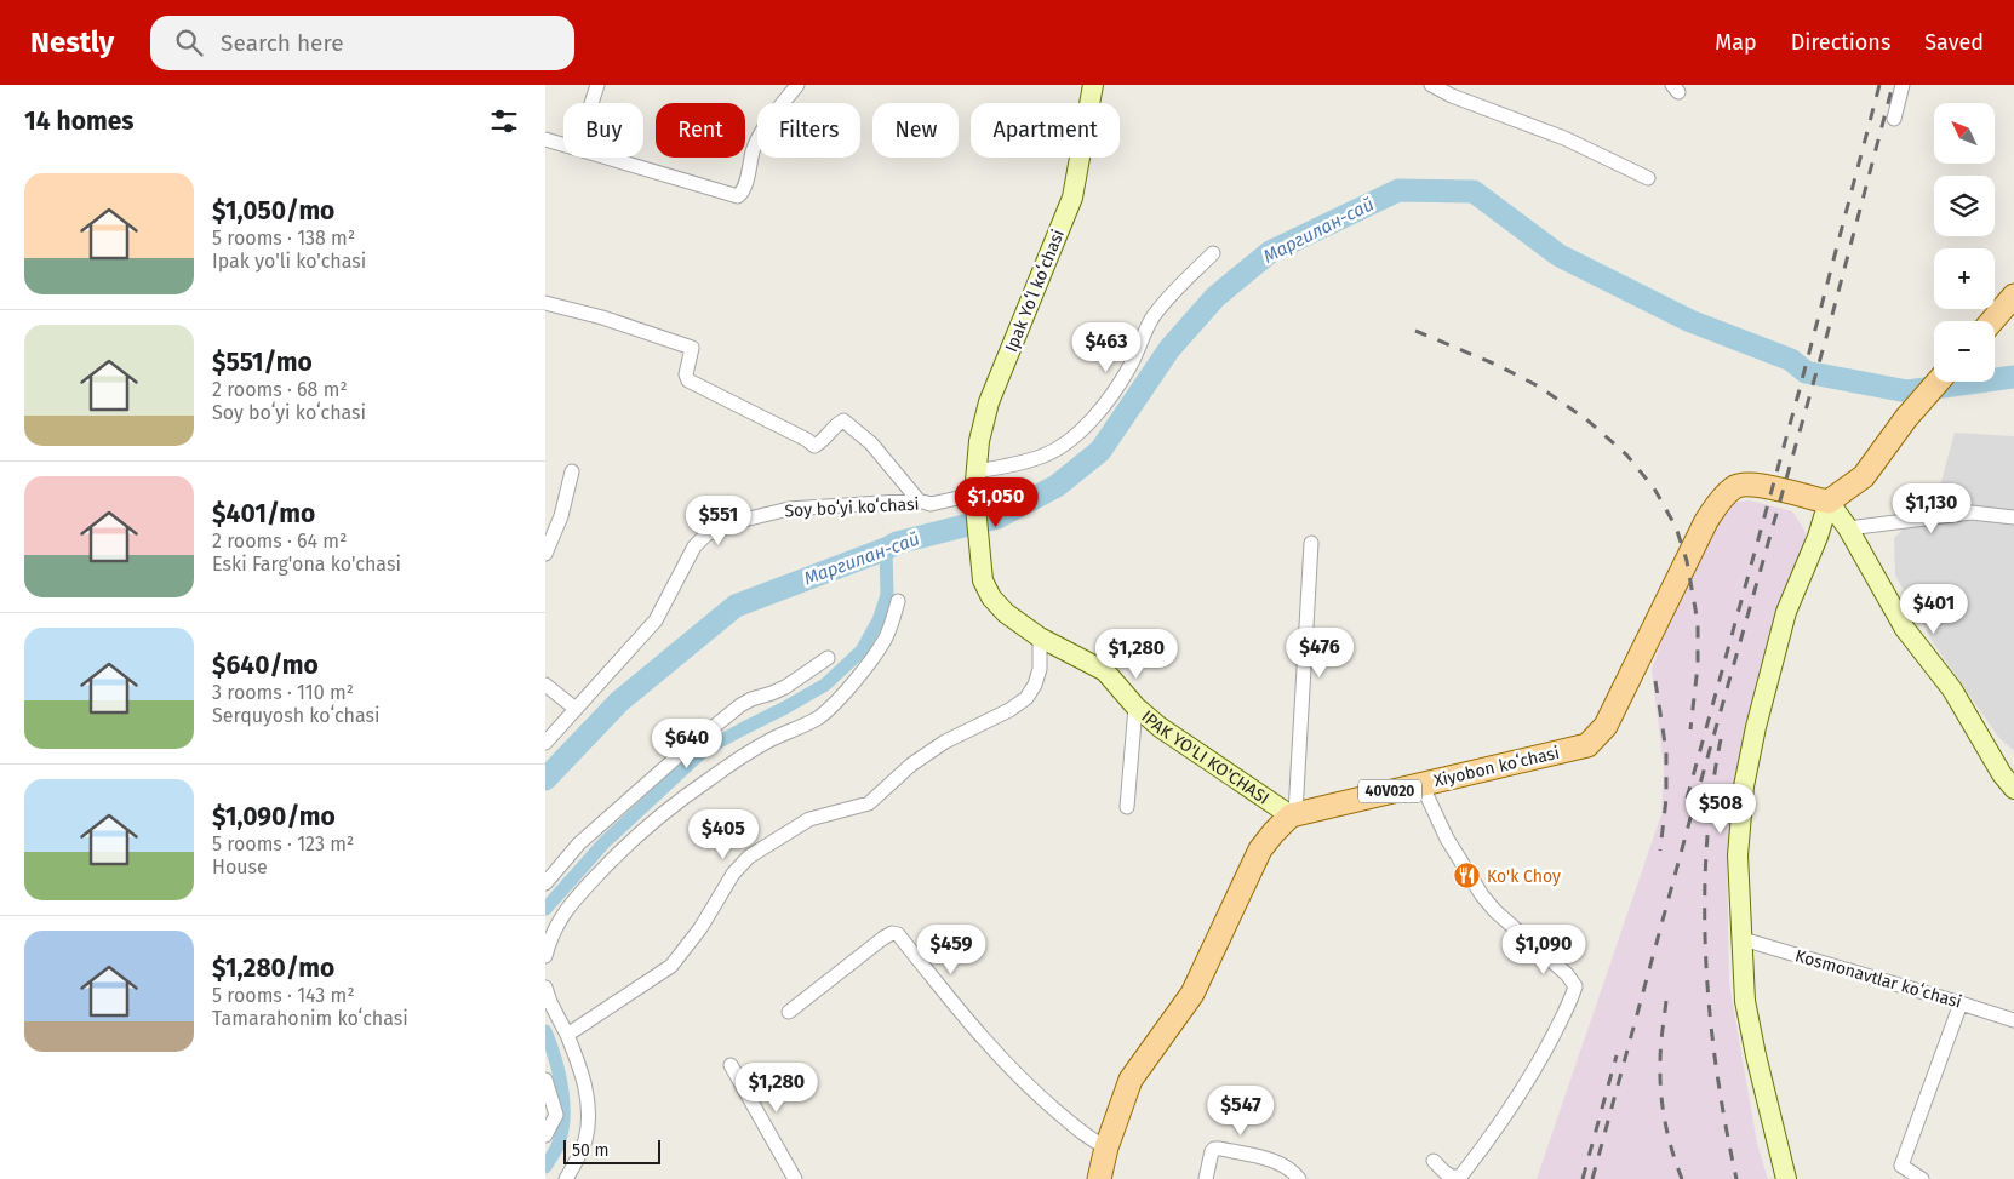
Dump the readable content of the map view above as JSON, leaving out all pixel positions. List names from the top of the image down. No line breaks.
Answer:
{"streets":{"main road":["Xiyobon koʻchasi","40V020"],"street":["Ipak Yoʻl koʻchasi","Soy boʻyi koʻchasi","IPAK YO'LI KO'CHASI","Kosmonavtlar koʻchasi"]},"crossings":[["Ipak Yoʻl koʻchasi","Soy boʻyi koʻchasi"],["Ipak Yoʻl koʻchasi","IPAK YO'LI KO'CHASI"],["IPAK YO'LI KO'CHASI","Xiyobon koʻchasi"]],"water":["Маргилан-сай"],"places":{"restaurant":["Ko'k Choy"]},"scale_bar":"50 m","north":"top left","page":{"header":"Nestly","search":"Search here","nav":["Map","Directions","Saved"],"heading":"14 homes","map_buttons":["+","−"],"chip":["Buy","Rent","Filters","New","Apartment"],"list":[{"name":"$1,050/mo","note":"5 rooms · 138 m² · Ipak yo'li ko'chasi"},{"name":"$551/mo","note":"2 rooms · 68 m² · Soy boʻyi koʻchasi"},{"name":"$401/mo","note":"2 rooms · 64 m² · Eski Farg'ona ko'chasi"},{"name":"$640/mo","note":"3 rooms · 110 m² · Serquyosh koʻchasi"},{"name":"$1,090/mo","note":"5 rooms · 123 m² · House"},{"name":"$1,280/mo","note":"5 rooms · 143 m² · Tamarahonim koʻchasi"}],"price":["$463","$1,050","$1,130","$551","$401","$476","$1,280","$640","$508","$405","$459","$1,090","$1,280","$547"],"scale":"50 m"}}
